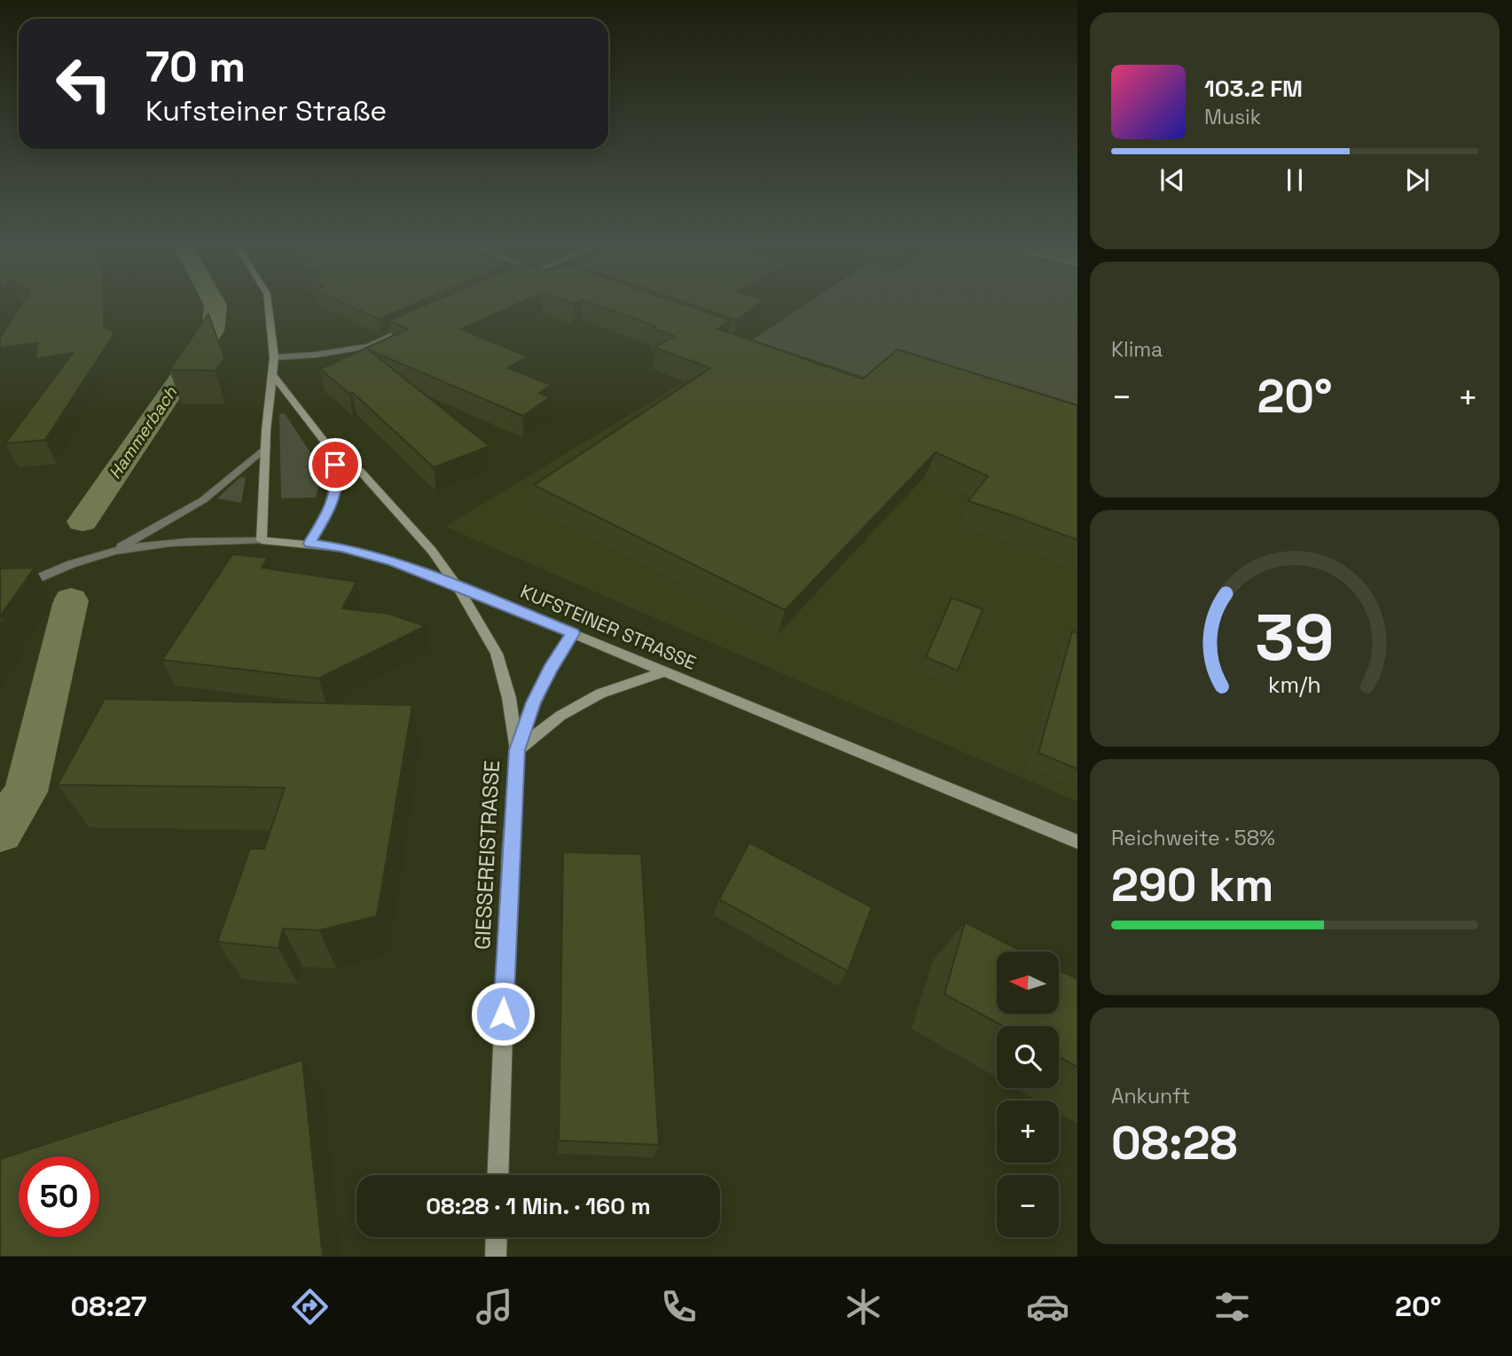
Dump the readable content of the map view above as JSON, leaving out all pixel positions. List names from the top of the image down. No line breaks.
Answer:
{"streets":{"main road":["KUFSTEINER STRASSE","GIESSEREISTRASSE"]},"crossings":[["KUFSTEINER STRASSE","GIESSEREISTRASSE"]],"water":["Hammerbach"],"north":"left","page":{"turn":["70 m","Kufsteiner Straße"],"song":["103.2 FM","Musik"],"tile":["Klima",["Reichweite · 58%","290 km"],["Ankunft","08:28"]],"heat":["−","20°","+"],"map_buttons":["+","−"],"limit":"50","trip":"08:28 · 1 Min. · 160 m","tabs":["08:27","20°"],"gauge":["39","km/h"]}}
